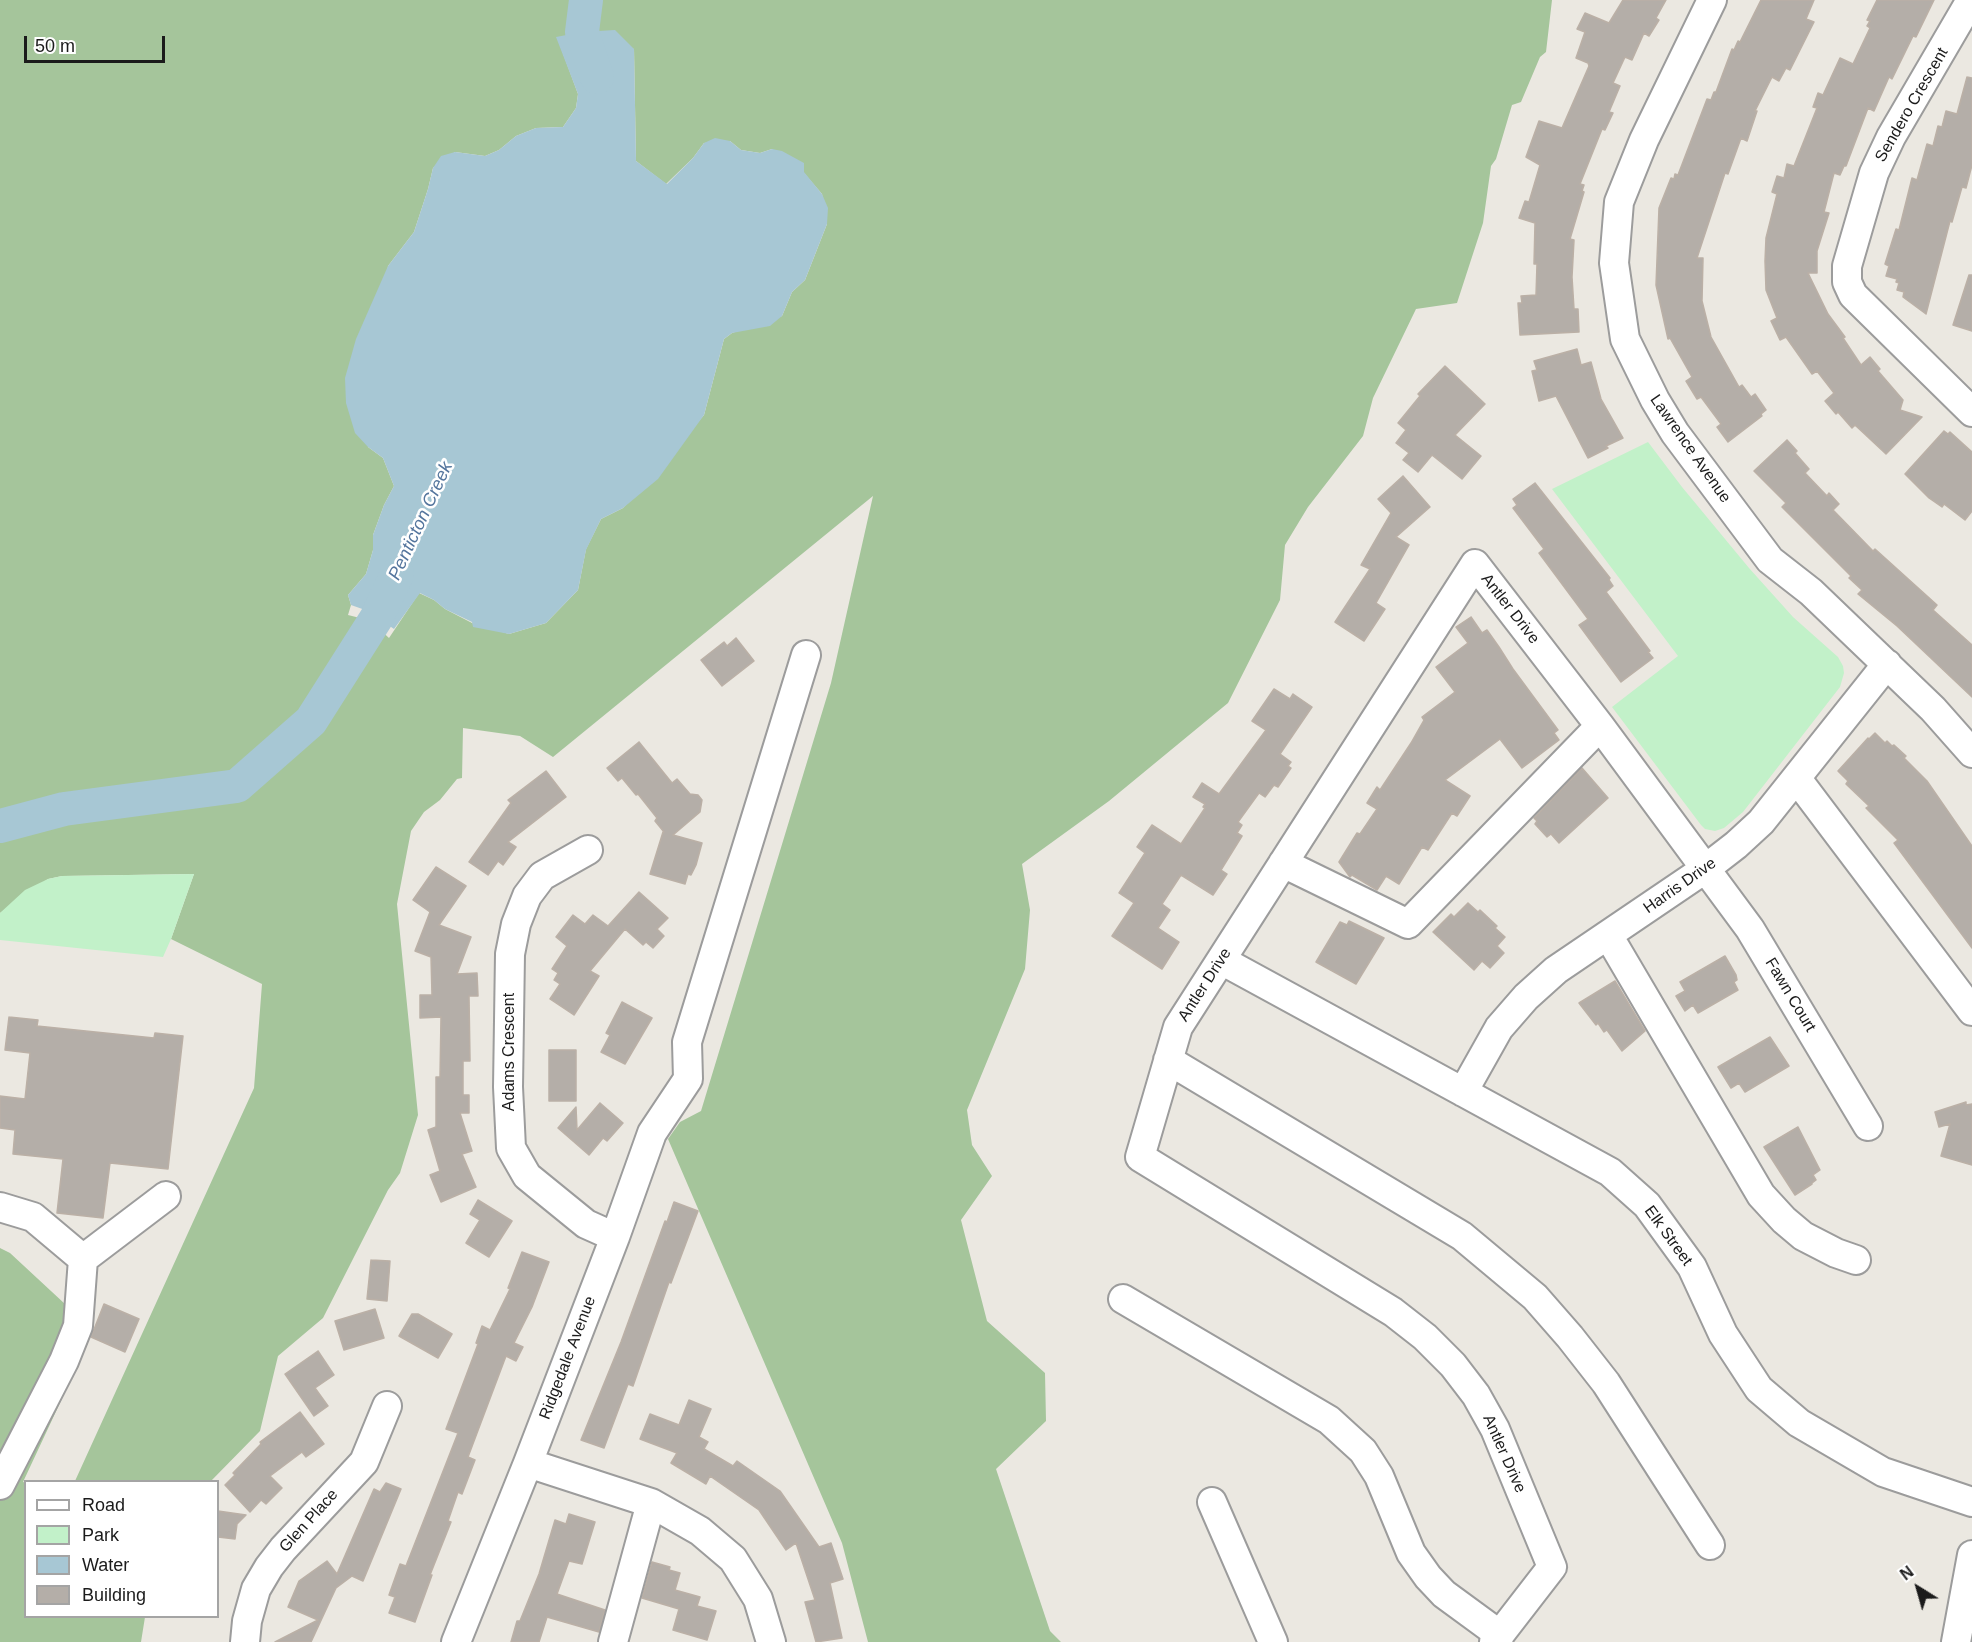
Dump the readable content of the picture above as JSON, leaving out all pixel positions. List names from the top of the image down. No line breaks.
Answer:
{"streets":{"street":["Sendero Crescent","Lawrence Avenue","Antler Drive","Harris Drive","Fawn Court","Adams Crescent","Elk Street","Ridgedale Avenue","Glen Place"]},"crossings":[["Lawrence Avenue","Harris Drive"],["Antler Drive","Harris Drive"],["Antler Drive","Fawn Court"],["Antler Drive","Elk Street"],["Harris Drive","Fawn Court"],["Harris Drive","Elk Street"],["Adams Crescent","Ridgedale Avenue"]],"water":["Penticton Creek"],"legend":["Road","Park","Water","Building"],"scale_bar":"50 m","north":"top left"}
